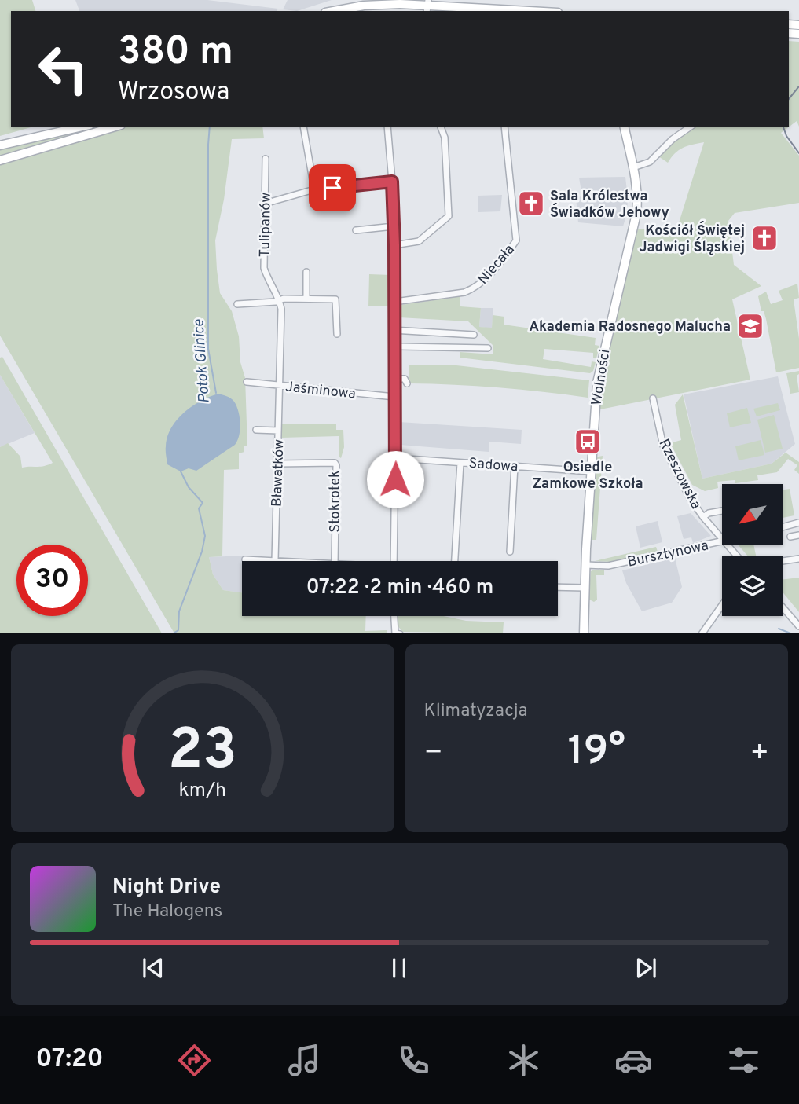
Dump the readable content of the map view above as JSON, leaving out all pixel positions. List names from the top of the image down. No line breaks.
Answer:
{"streets":{"street":["Tulipanów","Niecała","Wolności","Jaśminowa","Sadowa","Bławatków","Rzeszowska","Stokrotek","Bursztynowa"]},"crossings":[["Tulipanów","Jaśminowa"],["Tulipanów","Bławatków"],["Wolności","Sadowa"],["Wolności","Bursztynowa"],["Jaśminowa","Bławatków"],["Bławatków","Stokrotek"]],"water":["Potok Glinice"],"places":{"church":["Sala Królestwa Świadków Jehowy","Kościół Świętej Jadwigi Śląskiej"],"school or university":["Akademia Radosnego Malucha"],"bus stop":["Osiedle Zamkowe Szkoła"]},"north":"bottom left","page":{"turn":["380 m","Wrzosowa"],"limit":"30","trip":"07:22 · 2 min · 460 m","tile":"Klimatyzacja","heat":["−","19°","+"],"song":["Night Drive","The Halogens"],"tabs":"07:20","gauge":["23","km/h"]}}
